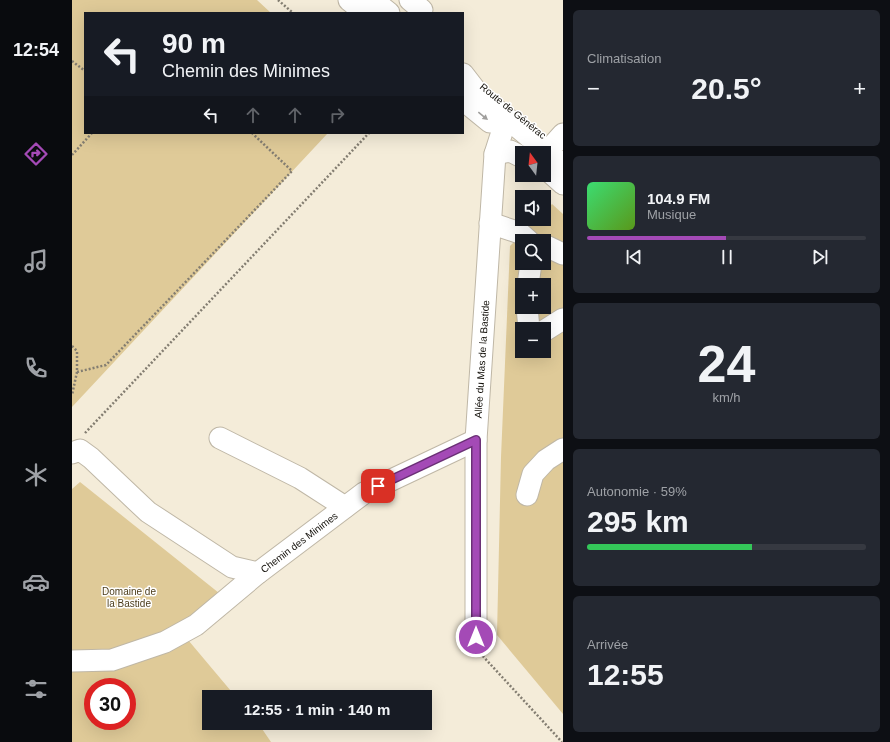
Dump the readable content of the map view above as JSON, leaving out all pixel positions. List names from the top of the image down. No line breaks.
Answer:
{"streets":{"street":["Route de Générac","Allée du Mas de la Bastide","Chemin des Minimes"]},"crossings":[["Route de Générac","Allée du Mas de la Bastide"],["Allée du Mas de la Bastide","Chemin des Minimes"]],"parks":["Domaine de la Bastide"],"north":"top","page":{"tabs":"12:54","tile":["Climatisation",["24","km/h"],["Autonomie · 59%","295 km"],["Arrivée","12:55"]],"turn":["90 m","Chemin des Minimes"],"heat":["−","20.5°","+"],"map_buttons":["+","−"],"song":["104.9 FM","Musique"],"limit":"30","trip":"12:55 · 1 min · 140 m"}}
